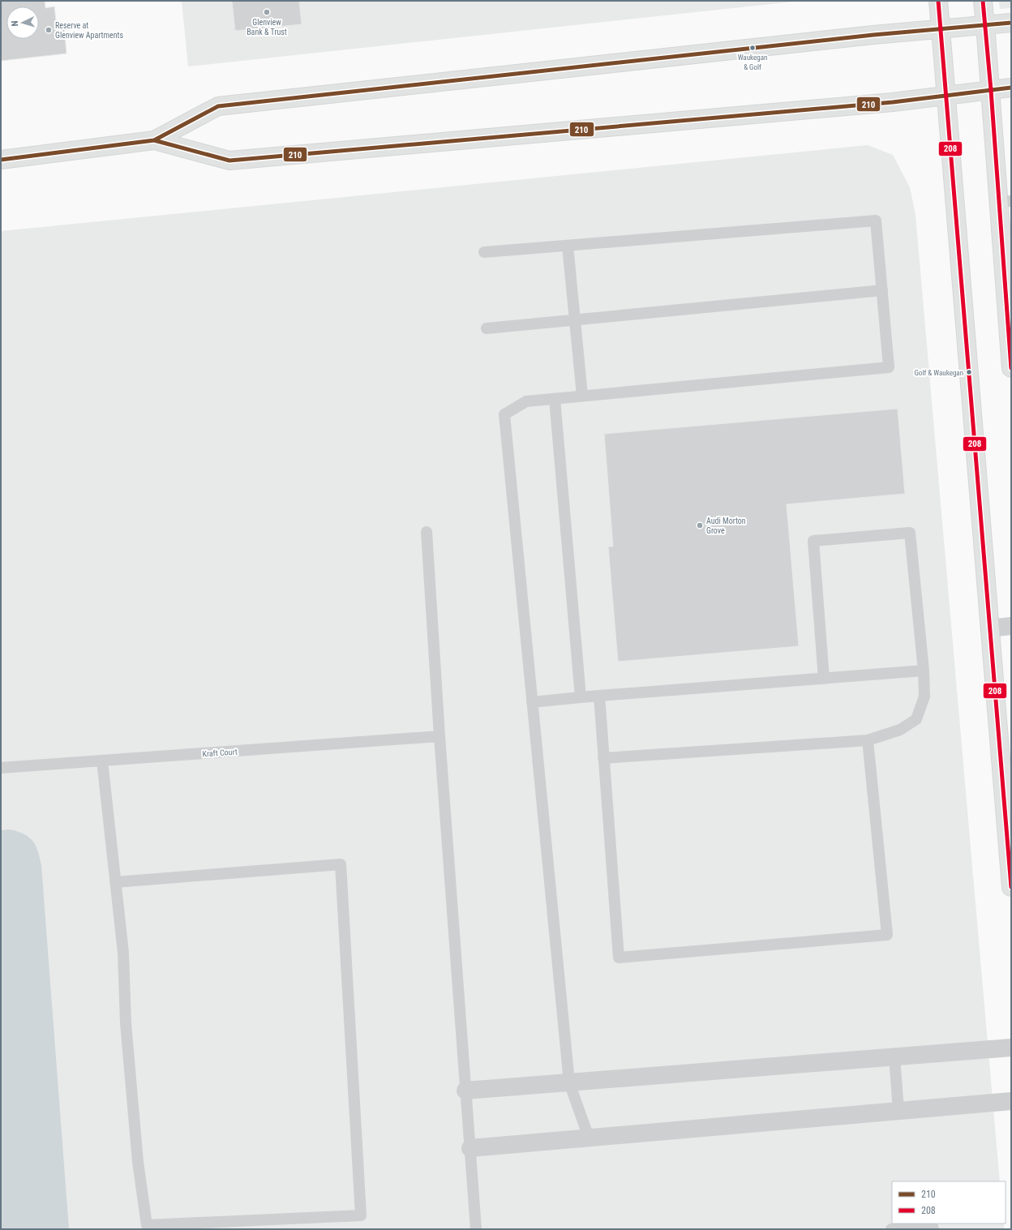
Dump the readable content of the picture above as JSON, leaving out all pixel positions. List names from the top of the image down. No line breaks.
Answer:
{"streets":{"lane":["Kraft Court"]},"places":["Glenview Bank & Trust","Reserve at Glenview Apartments","Waukegan & Golf","Golf & Waukegan","Audi Morton Grove"],"lines":["transit line 208","transit line 210"],"legend":["210","208"],"north":"left"}
